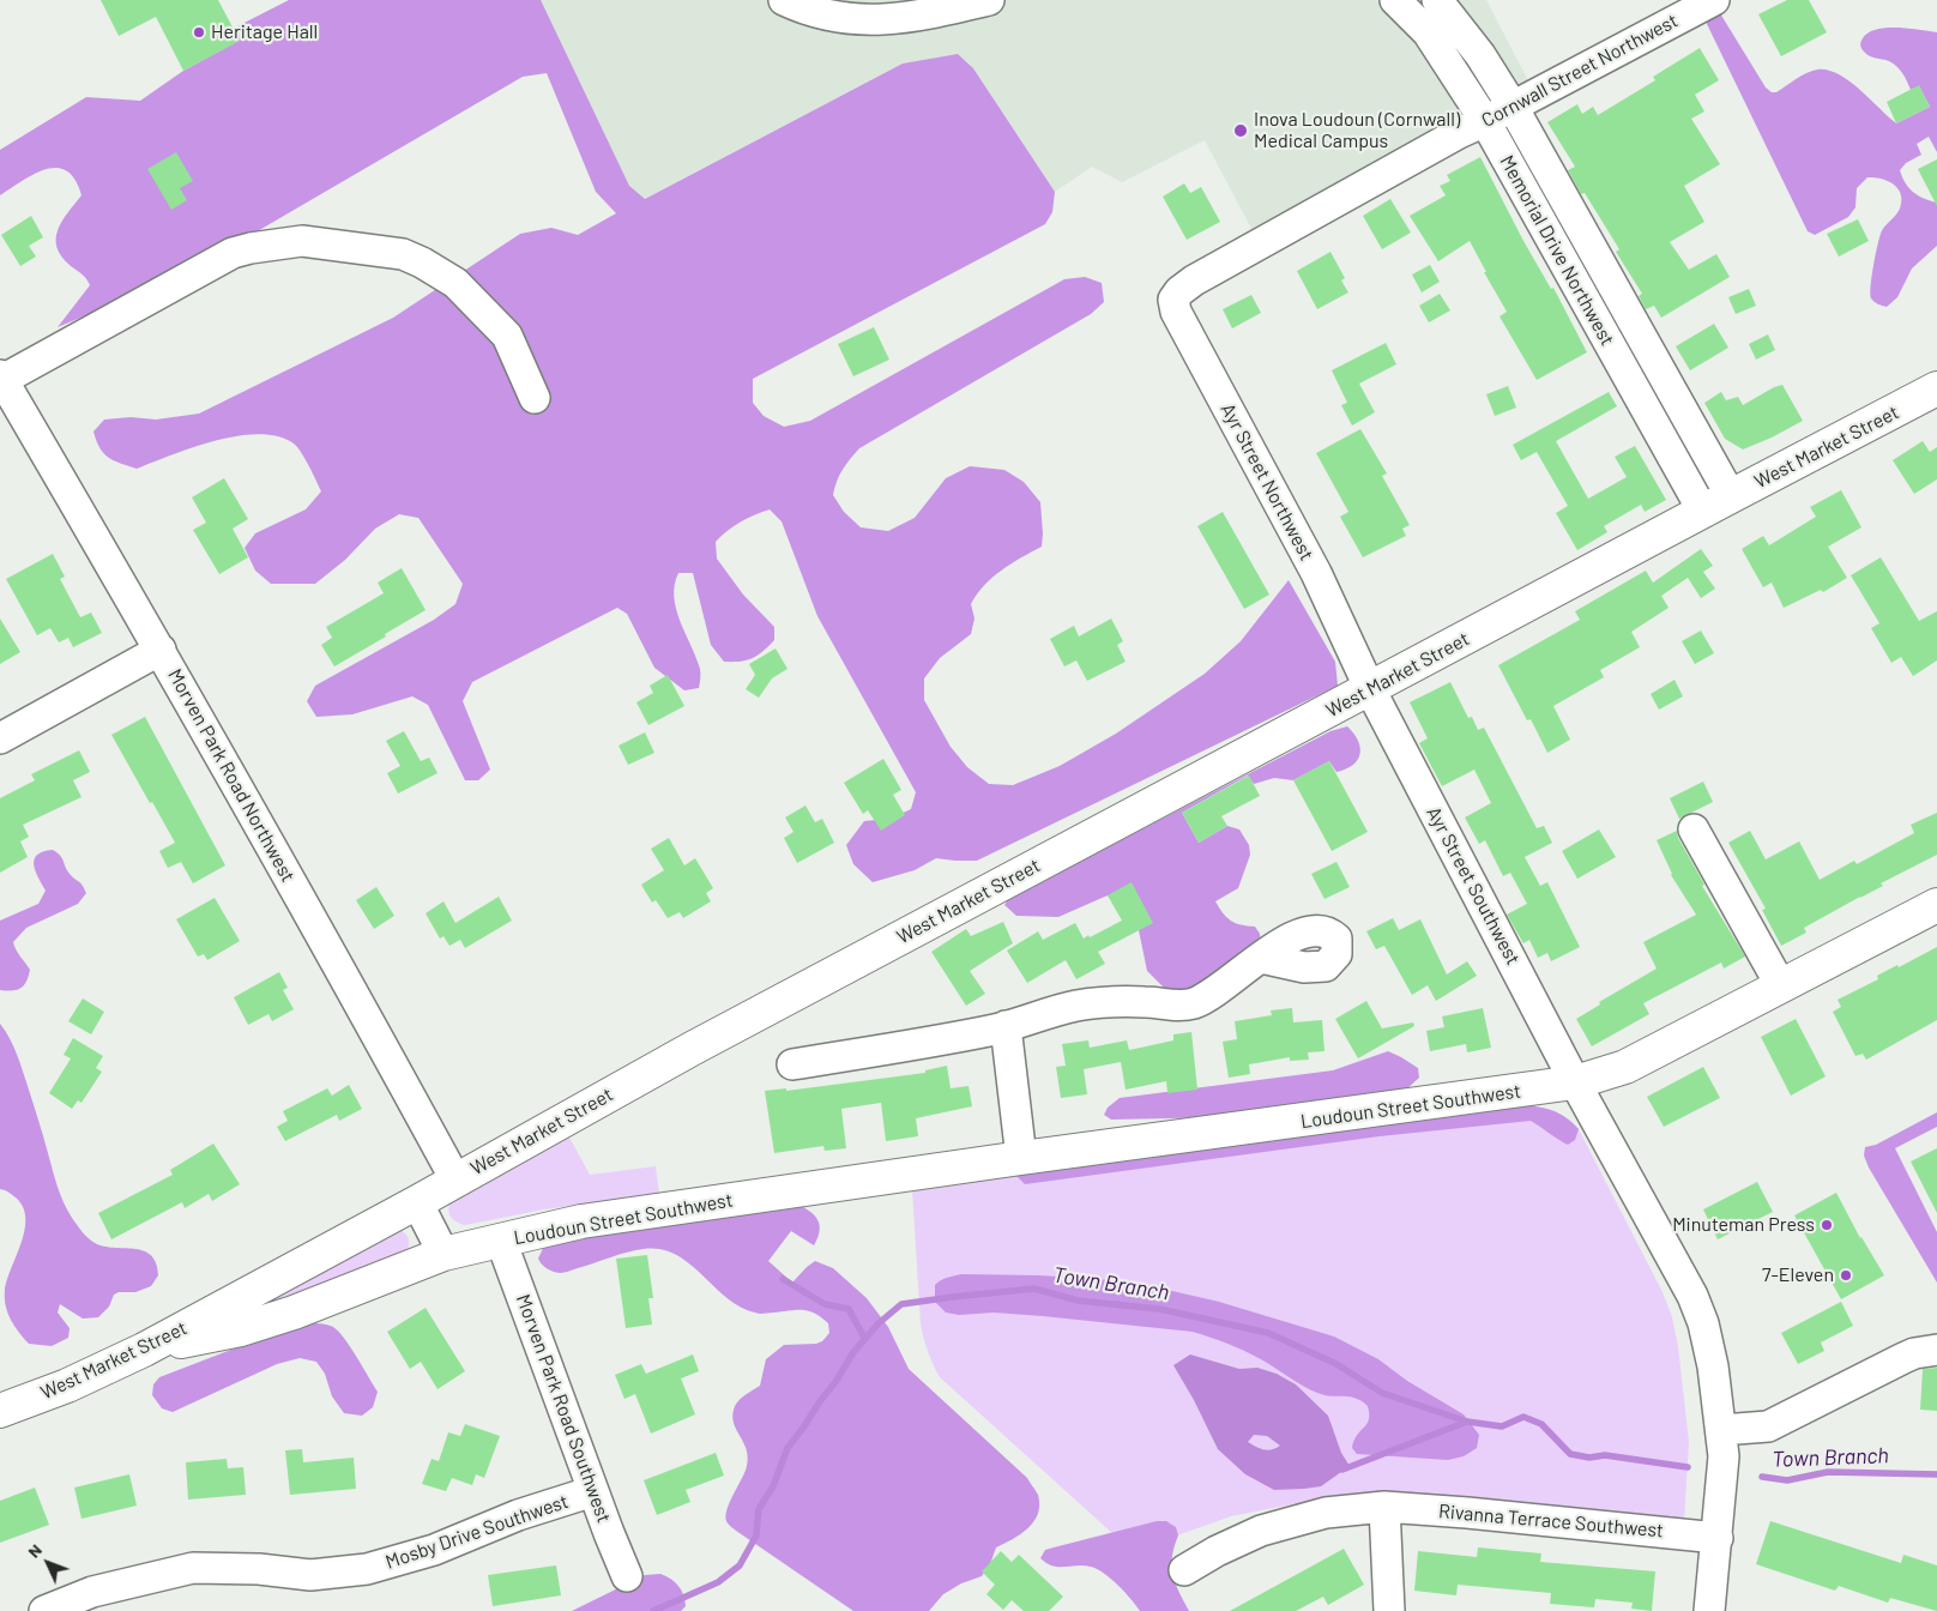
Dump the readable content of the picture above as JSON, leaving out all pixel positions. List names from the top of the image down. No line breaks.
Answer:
{"streets":{"main road":["West Market Street","Loudoun Street Southwest"],"street":["Cornwall Street Northwest","Memorial Drive Northwest","Ayr Street Northwest","Morven Park Road Northwest","Ayr Street Southwest","Morven Park Road Southwest","Rivanna Terrace Southwest","Mosby Drive Southwest"]},"crossings":[["Cornwall Street Northwest","Memorial Drive Northwest"],["Cornwall Street Northwest","Ayr Street Northwest"],["Memorial Drive Northwest","West Market Street"],["West Market Street","Ayr Street Northwest"],["West Market Street","Morven Park Road Northwest"],["West Market Street","Ayr Street Southwest"],["West Market Street","Loudoun Street Southwest"],["Ayr Street Northwest","Ayr Street Southwest"],["Ayr Street Southwest","Loudoun Street Southwest"],["Ayr Street Southwest","Rivanna Terrace Southwest"],["Loudoun Street Southwest","Morven Park Road Southwest"],["Morven Park Road Southwest","Mosby Drive Southwest"]],"water":["Town Branch"],"places":["Heritage Hall","Inova Loudoun (Cornwall) Medical Campus","Minuteman Press","7-Eleven"],"north":"top left"}
